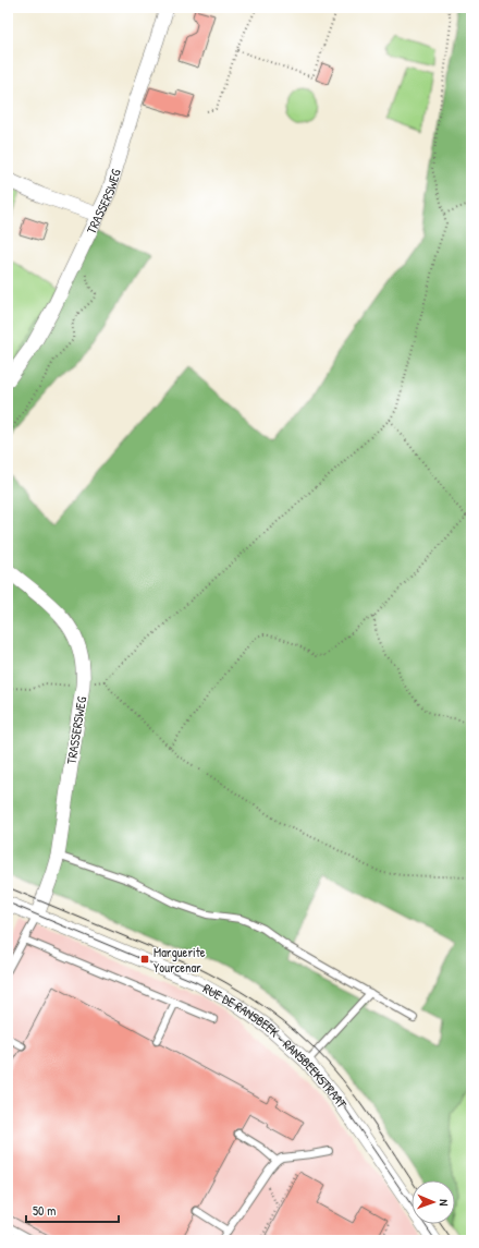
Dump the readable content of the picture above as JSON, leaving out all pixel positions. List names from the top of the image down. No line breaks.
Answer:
{"streets":{"street":["TRASSERSWEG","RUE DE RANSBEEK - RANSBEEKSTRAAT"]},"crossings":[["TRASSERSWEG","RUE DE RANSBEEK - RANSBEEKSTRAAT"]],"places":{"transit":["Marguerite Yourcenar"]},"scale_bar":"50 m","north":"right"}
